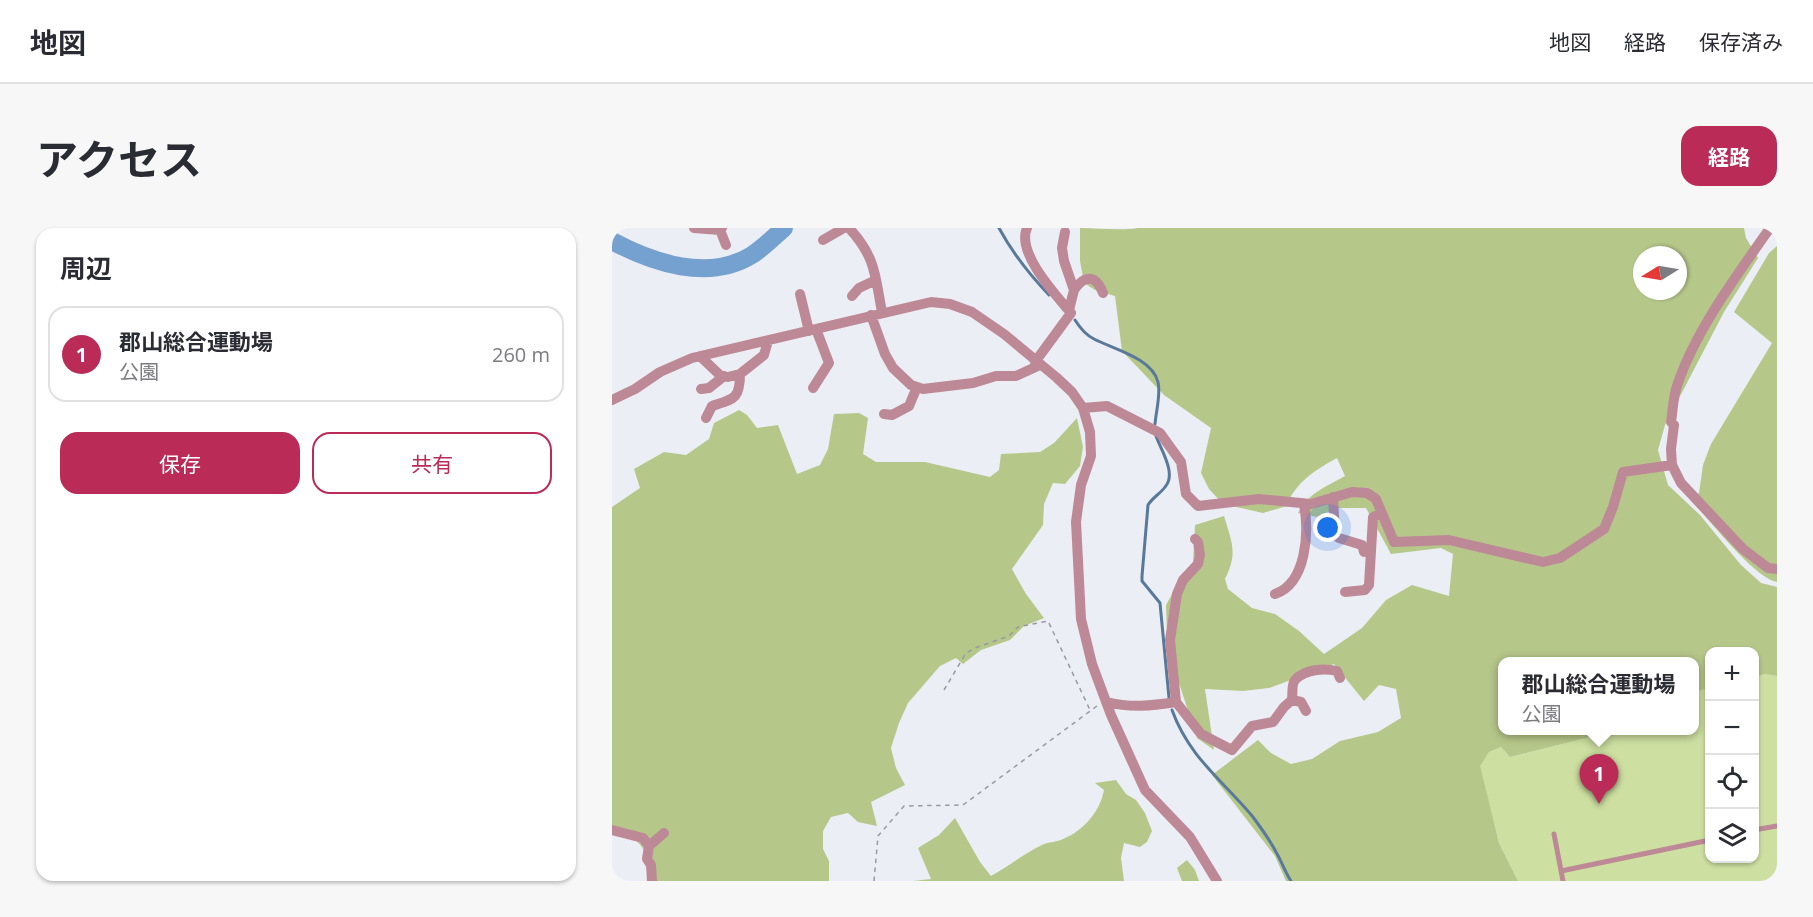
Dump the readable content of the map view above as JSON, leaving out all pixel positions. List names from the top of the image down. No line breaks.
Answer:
{"north":"left","page":{"header":"地図","nav":["地図","経路","保存済み"],"title":"アクセス","buttons":["経路",["保存","共有"]],"heading":"周辺","list":[{"mark":"1","name":"郡山総合運動場","note":"公園","value":"260 m"}],"map_buttons":["+","−"],"popup":["郡山総合運動場","公園"],"pins":"1"}}
